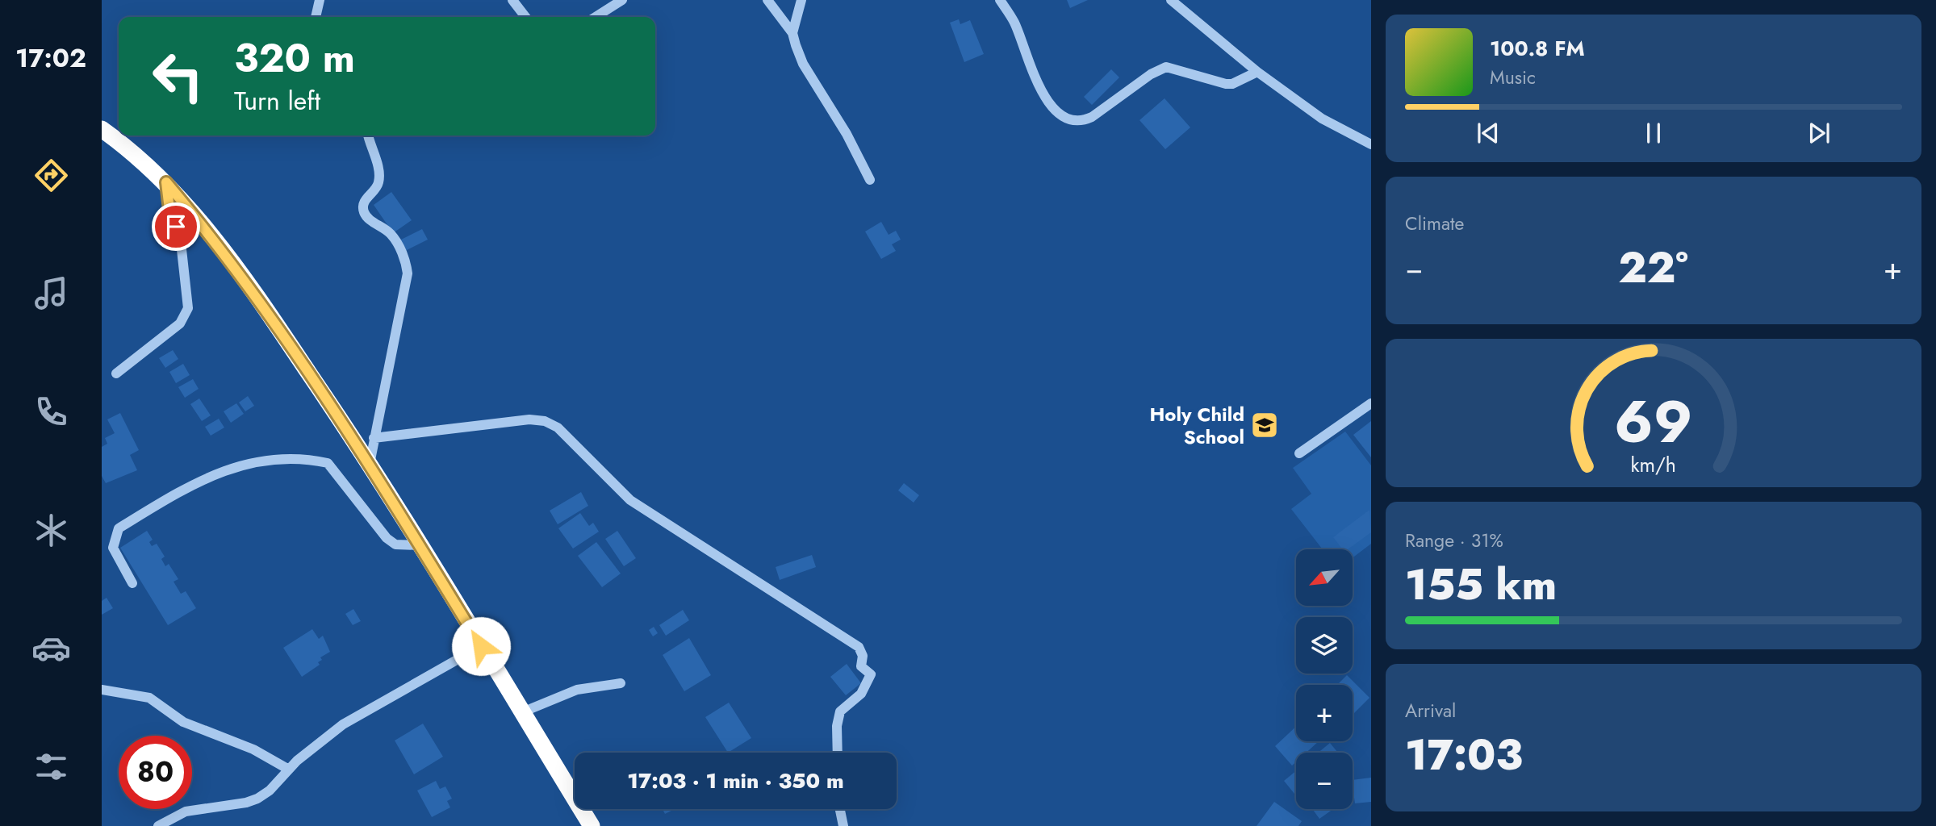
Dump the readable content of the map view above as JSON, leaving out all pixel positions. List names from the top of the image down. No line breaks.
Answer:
{"places":{"school or university":["Holy Child School"]},"north":"bottom left","page":{"tabs":"17:02","turn":["320 m","Turn left"],"song":["100.8 FM","Music"],"tile":["Climate",["Range · 31%","155 km"],["Arrival","17:03"]],"heat":["−","22°","+"],"map_buttons":["+","−"],"limit":"80","trip":"17:03 · 1 min · 350 m","gauge":["69","km/h"]}}
